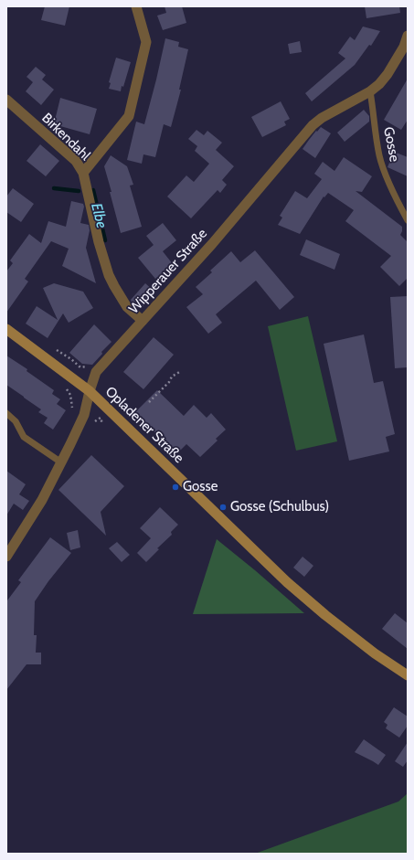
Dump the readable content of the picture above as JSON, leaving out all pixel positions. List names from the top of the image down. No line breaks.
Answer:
{"streets":{"main road":["Opladener Straße"],"street":["Birkendahl","Wipperauer Straße"],"lane":["Gosse"]},"crossings":[["Birkendahl","Wipperauer Straße"],["Gosse","Wipperauer Straße"],["Wipperauer Straße","Opladener Straße"]],"water":["Elbe"],"places":["Gosse","Gosse (Schulbus)"]}
